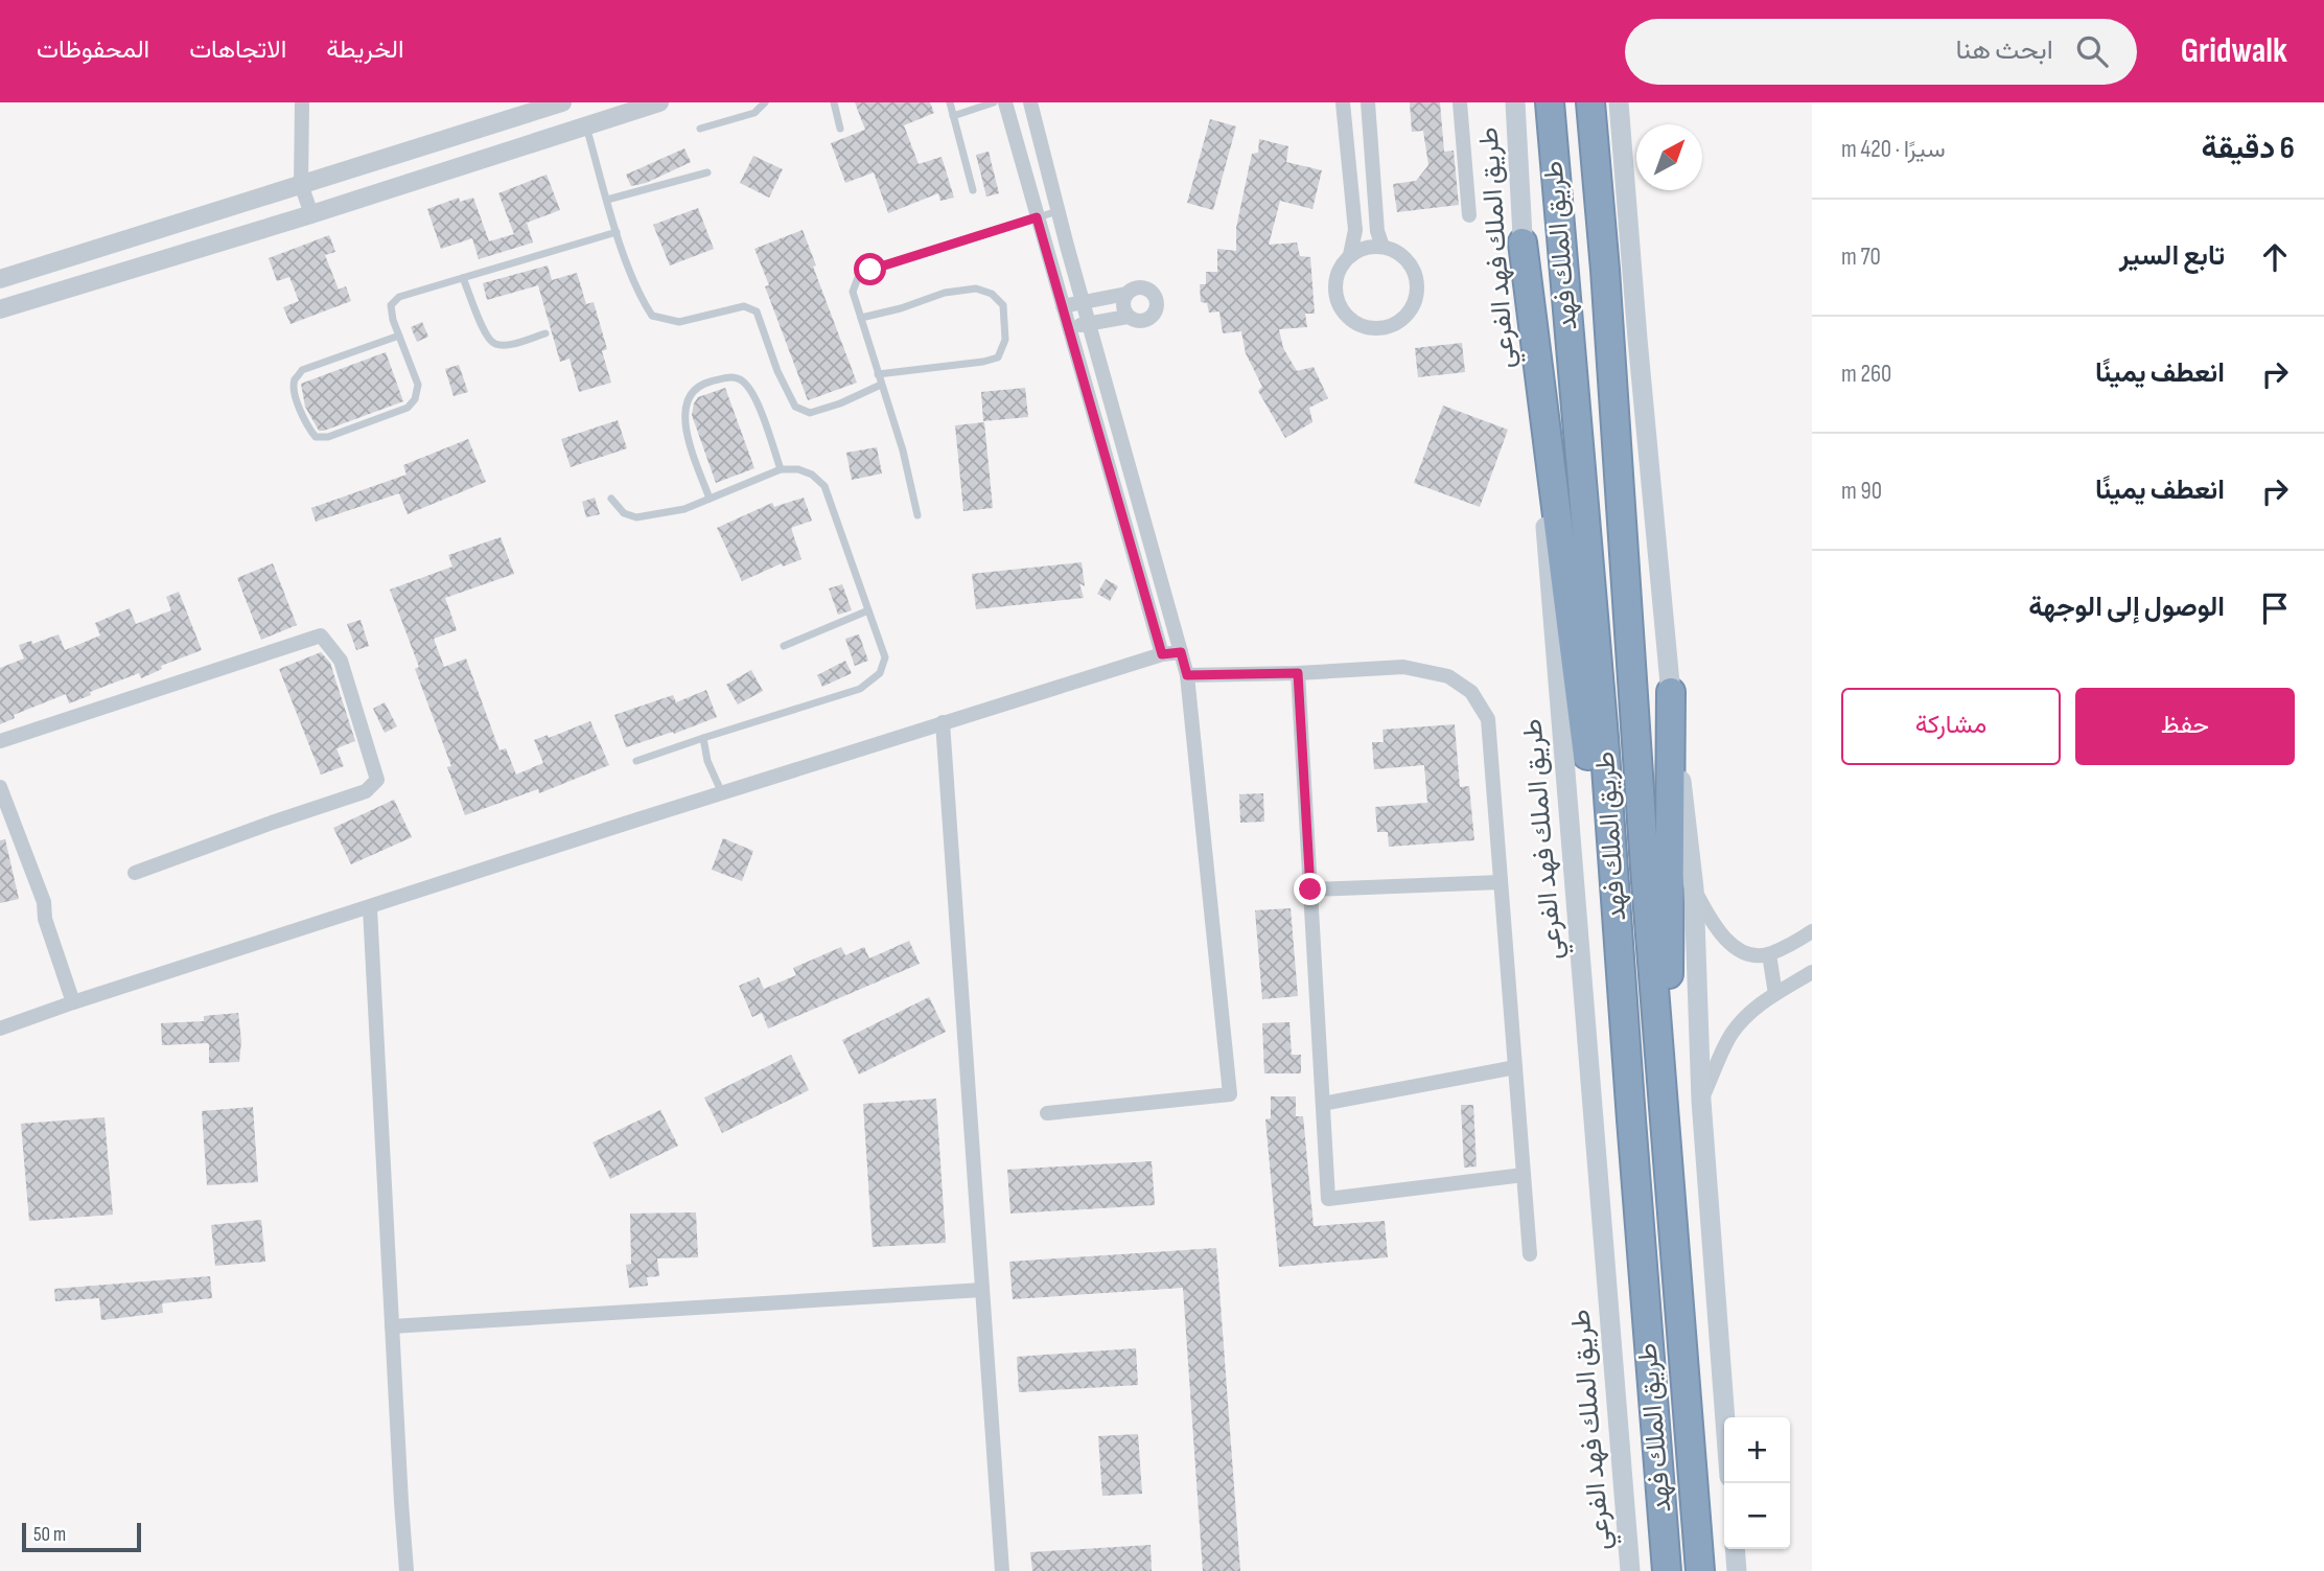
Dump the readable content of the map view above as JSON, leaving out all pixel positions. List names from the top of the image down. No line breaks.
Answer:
{"streets":{"highway":["طريق الملك فهد"],"main road":["طريق الملك فهد الفرعي"]},"scale_bar":"50 m","north":"top right","page":{"header":"Gridwalk","search":"ابحث هنا","nav":["الخريطة","الاتجاهات","المحفوظات"],"heading":["6 دقيقة","سيرًا · 420 m"],"list":[["تابع السير","70 m"],["انعطف يمينًا","260 m"],["انعطف يمينًا","90 m"],"الوصول إلى الوجهة"],"buttons":["حفظ","مشاركة"],"map_buttons":["+","−"],"scale":"50 m"}}
